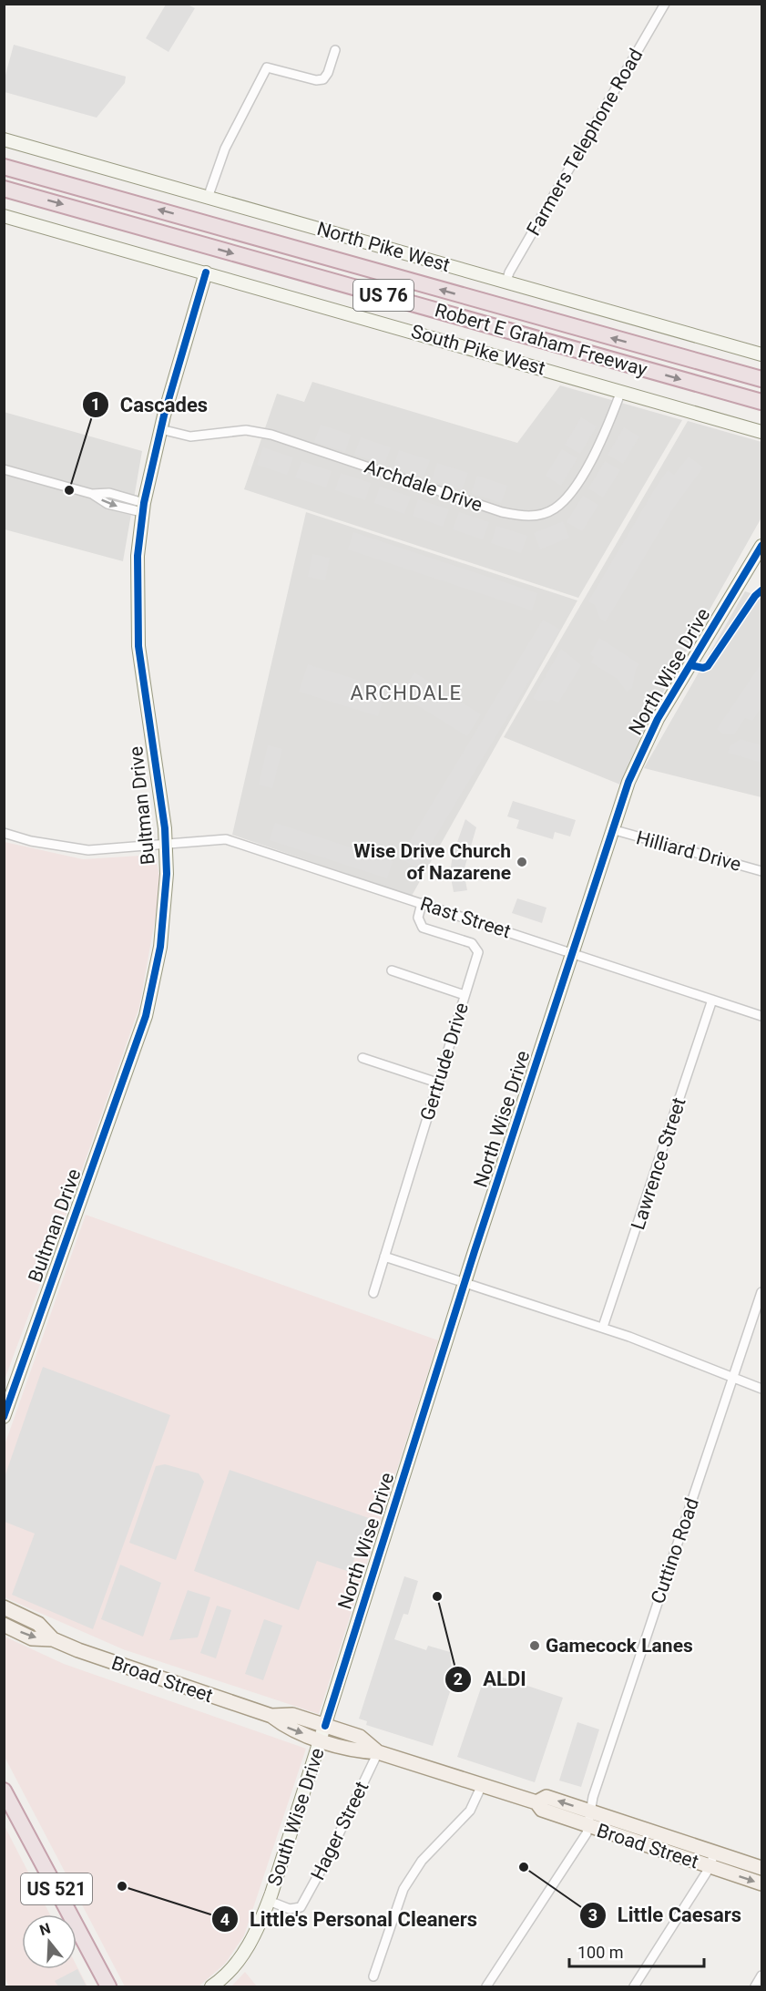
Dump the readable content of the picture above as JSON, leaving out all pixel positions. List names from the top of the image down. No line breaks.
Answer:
{"streets":{"highway":["US 76","Robert E Graham Freeway","US 521"],"main road":["Broad Street"],"street":["Farmers Telephone Road","North Pike West","South Pike West","Archdale Drive","North Wise Drive","Bultman Drive","Hilliard Drive","Rast Street","Gertrude Drive","Lawrence Street","Cuttino Road","South Wise Drive","Hager Street"]},"crossings":[["Farmers Telephone Road","North Pike West"],["South Pike West","Archdale Drive"],["South Pike West","Bultman Drive"],["Archdale Drive","Bultman Drive"],["North Wise Drive","Hilliard Drive"],["North Wise Drive","Rast Street"],["North Wise Drive","Broad Street"],["North Wise Drive","South Wise Drive"],["Bultman Drive","Rast Street"],["Rast Street","Gertrude Drive"],["Rast Street","Lawrence Street"],["Cuttino Road","Broad Street"],["Broad Street","South Wise Drive"],["Broad Street","Hager Street"],["South Wise Drive","Hager Street"]],"districts":["ARCHDALE"],"places":["Cascades","Wise Drive Church of Nazarene","ALDI","Gamecock Lanes","Little Caesars","Little's Personal Cleaners"],"scale_bar":"100 m","north":"top"}
